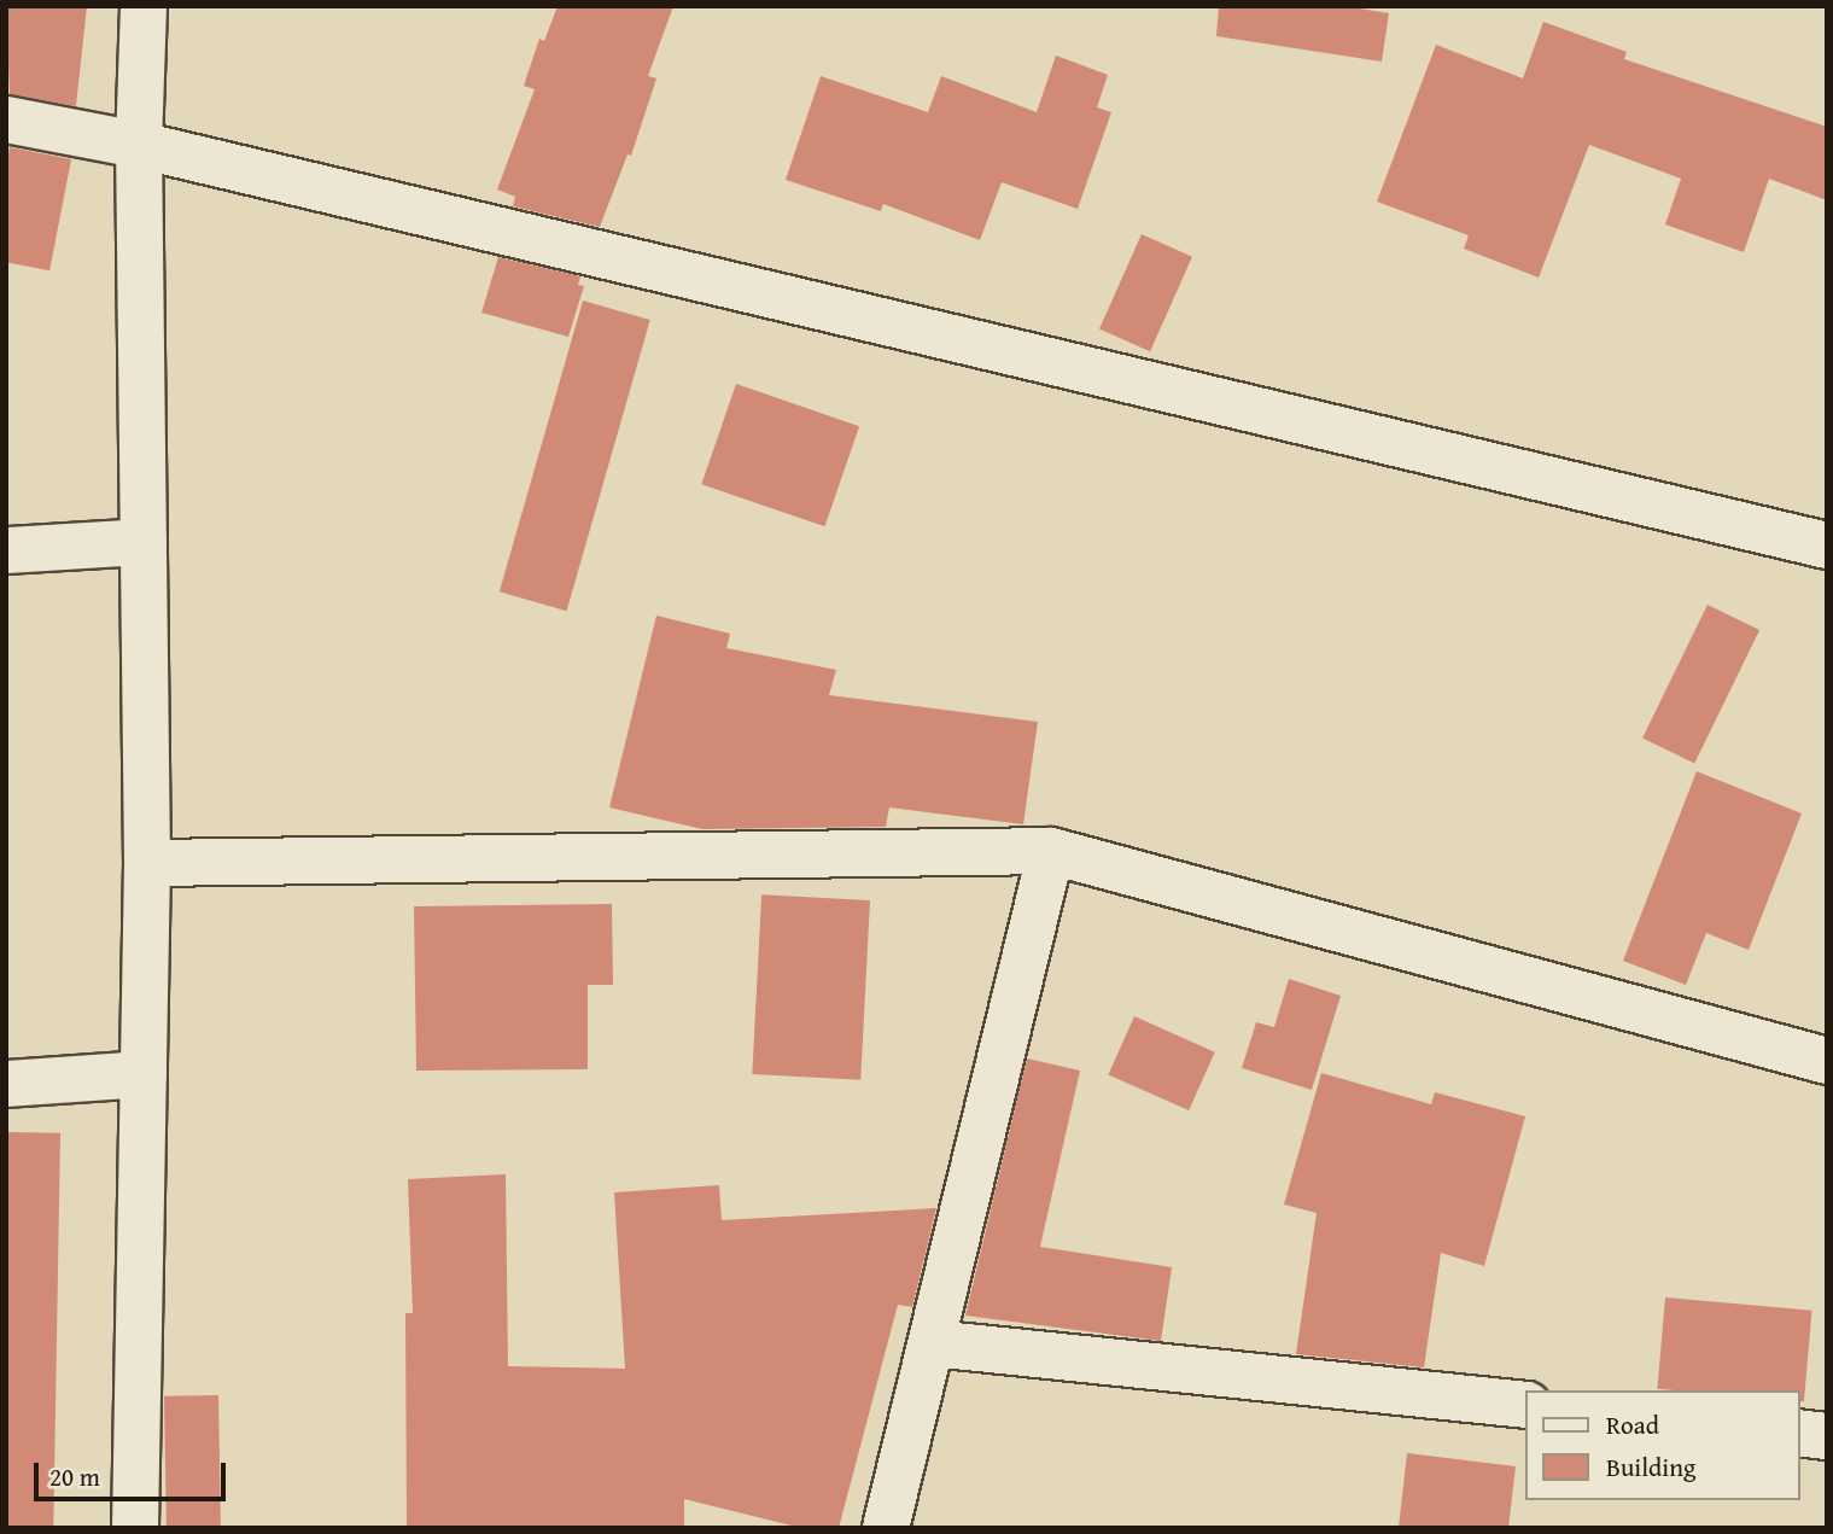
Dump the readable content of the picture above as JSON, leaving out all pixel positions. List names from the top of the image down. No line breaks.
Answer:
{"legend":["Road","Building"],"scale_bar":"20 m"}
